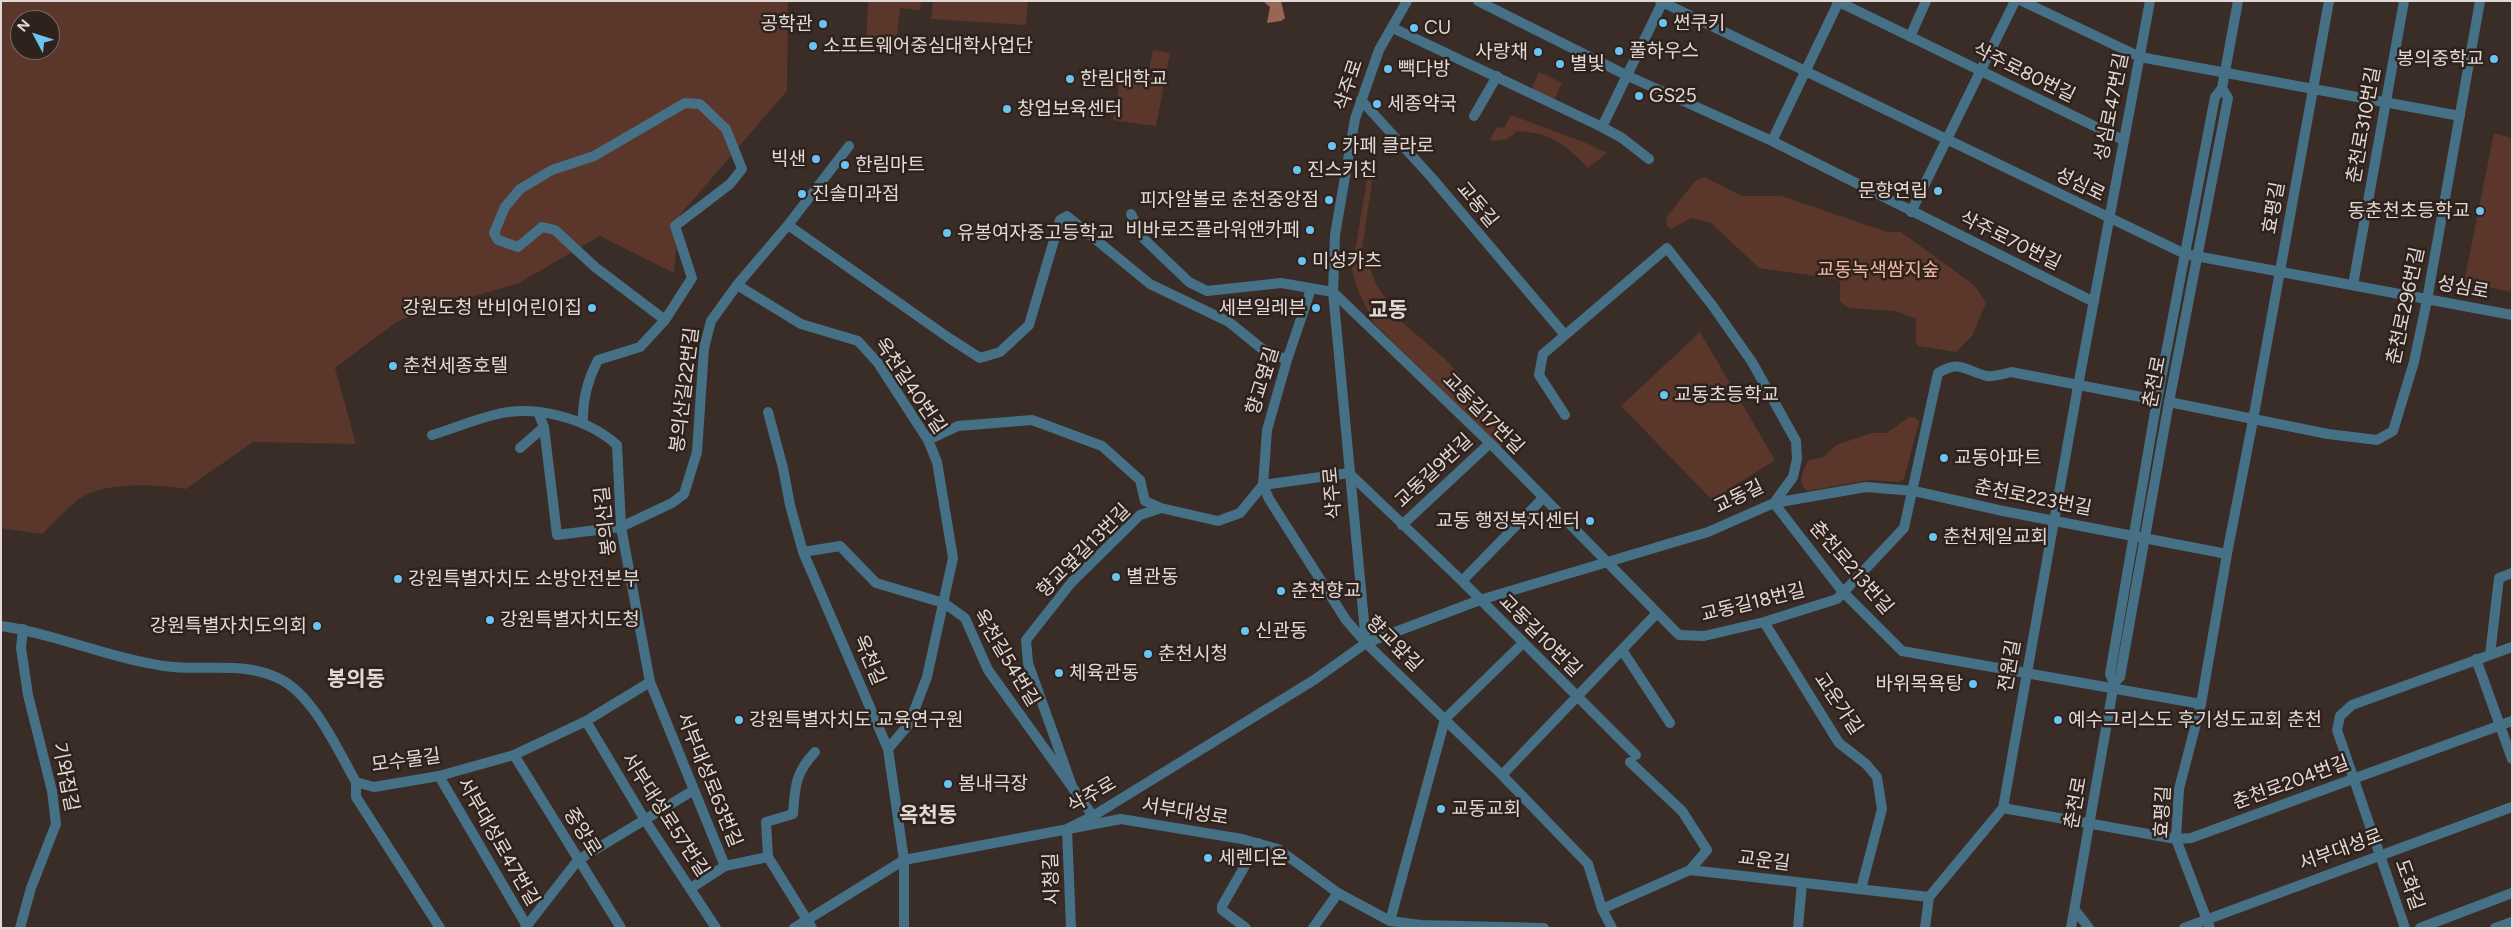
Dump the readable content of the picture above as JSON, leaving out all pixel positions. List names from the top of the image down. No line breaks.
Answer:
{"streets":{"street":["삭주로80번길","삭주로","성심로47번길","춘천로310번길","성심로","교동길","효평길","삭주로70번길","춘천로296번길","향교옆길","춘천로","옥천길40번길","봉의산길22번길","교동길17번길","교동길9번길","춘천로223번길","봉의산길","향교옆길13번길","춘천로213번길","교동길18번길","교동길10번길","향교앞길","옥천길54번길","옥천길","전원길","교운가길","모수물길","기와집길","서부대성로63번길","춘천로204번길","서부대성로","서부대성로57번길","중앙로","서부대성로47번길","교운길","시청길","도화길"]},"crossings":[["삭주로80번길","성심로47번길"],["삭주로80번길","성심로"],["삭주로","교동길"],["삭주로","교동길17번길"],["삭주로","교동길9번길"],["삭주로","향교앞길"],["삭주로","옥천길54번길"],["삭주로","서부대성로"],["삭주로","시청길"],["성심로47번길","성심로"],["성심로47번길","전원길"],["춘천로310번길","성심로"],["성심로","효평길"],["성심로","춘천로296번길"],["성심로","춘천로"],["성심로","전원길"],["교동길","교동길17번길"],["교동길","교동길9번길"],["교동길","춘천로223번길"],["교동길","춘천로213번길"],["교동길","교동길18번길"],["교동길","교동길10번길"],["교동길","향교앞길"],["효평길","춘천로296번길"],["효평길","춘천로204번길"],["효평길","서부대성로"],["삭주로70번길","전원길"],["향교옆길","향교옆길13번길"],["향교옆길","향교앞길"],["춘천로","춘천로223번길"],["춘천로","춘천로213번길"],["춘천로","춘천로204번길"],["옥천길40번길","봉의산길22번길"],["옥천길40번길","옥천길54번길"],["옥천길40번길","옥천길"],["봉의산길22번길","봉의산길"],["교동길17번길","교동길9번길"],["교동길17번길","교동길18번길"],["교동길9번길","교동길10번길"],["춘천로223번길","춘천로213번길"],["춘천로223번길","전원길"],["봉의산길","서부대성로63번길"],["향교옆길13번길","향교앞길"],["향교옆길13번길","옥천길54번길"],["춘천로213번길","교동길18번길"],["춘천로213번길","전원길"],["교동길18번길","교동길10번길"],["교동길18번길","교운가길"],["교동길10번길","교운길"],["옥천길54번길","옥천길"],["옥천길","서부대성로"],["전원길","춘천로204번길"],["교운가길","교운길"],["모수물길","기와집길"],["모수물길","중앙로"],["모수물길","서부대성로47번길"],["서부대성로63번길","서부대성로"],["춘천로204번길","도화길"],["서부대성로","시청길"],["서부대성로","도화길"],["중앙로","서부대성로47번길"]],"districts":["교동","봉의동","옥천동"],"parks":["교동녹색쌈지숲"],"places":["썬쿠키","공학관","CU","소프트웨어중심대학사업단","풀하우스","사랑채","봉의중학교","별빛","빽다방","한림대학교","GS25","세종약국","창업보육센터","카페 클라로","빅샌","한림마트","진스키친","문향연립","진솔미과점","피자알볼로 춘천중앙점","동춘천초등학교","비바로즈플라워앤카페","유봉여자중고등학교","미성카츠","강원도청 반비어린이집","세븐일레븐","춘천세종호텔","교동초등학교","교동아파트","교동 행정복지센터","춘천제일교회","별관동","강원특별자치도 소방안전본부","춘천향교","강원특별자치도청","강원특별자치도의회","신관동","춘천시청","체육관동","바위목욕탕","강원특별자치도 교육연구원","예수그리스도 후기성도교회 춘천","봄내극장","교동교회","세렌디온"],"north":"top left"}
